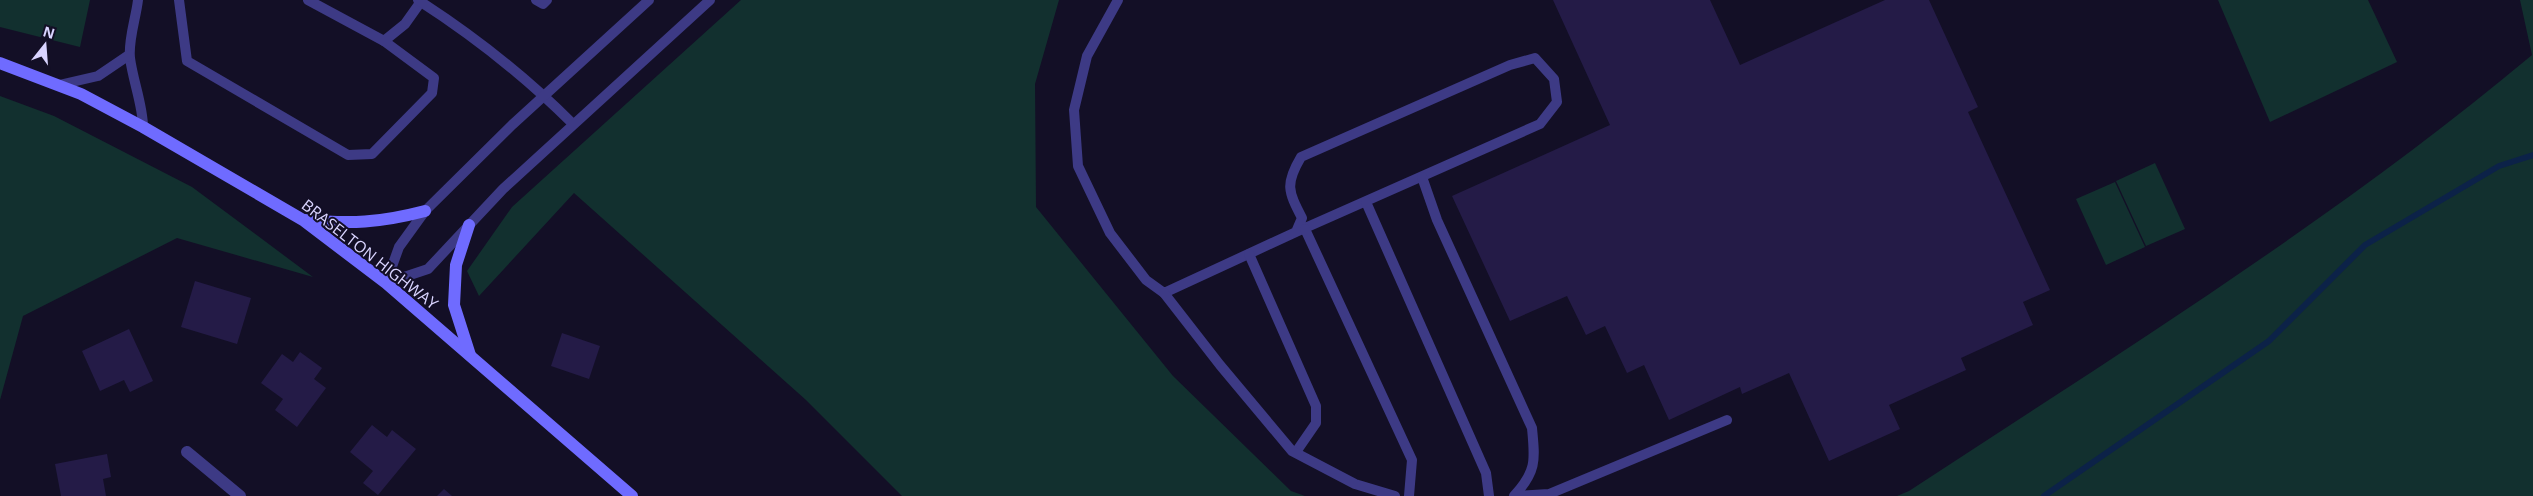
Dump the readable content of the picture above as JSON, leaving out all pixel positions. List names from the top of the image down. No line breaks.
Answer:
{"streets":{"main road":["BRASELTON HIGHWAY"]},"north":"top"}
